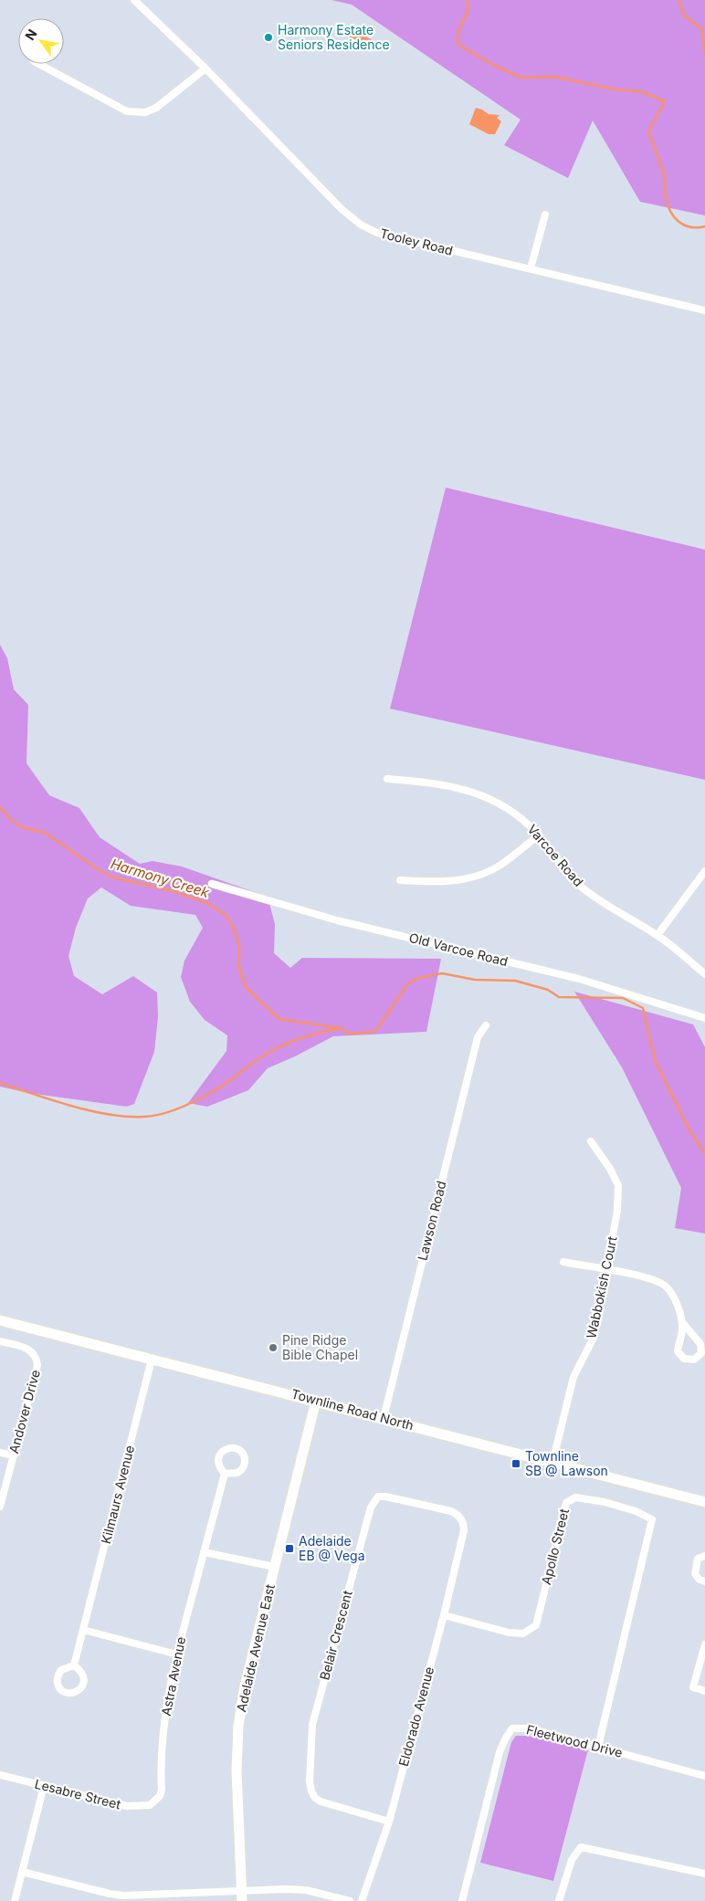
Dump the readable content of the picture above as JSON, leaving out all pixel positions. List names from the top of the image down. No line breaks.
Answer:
{"streets":{"main road":["Townline Road North","Adelaide Avenue East"],"street":["Tooley Road","Varcoe Road","Old Varcoe Road","Lawson Road","Wabbokish Court","Andover Drive","Kilmaurs Avenue","Apollo Street","Belair Crescent","Astra Avenue","Eldorado Avenue","Fleetwood Drive","Lesabre Street"]},"crossings":[["Lawson Road","Townline Road North"],["Wabbokish Court","Townline Road North"],["Townline Road North","Kilmaurs Avenue"],["Townline Road North","Adelaide Avenue East"],["Apollo Street","Eldorado Avenue"],["Apollo Street","Fleetwood Drive"],["Belair Crescent","Eldorado Avenue"],["Astra Avenue","Lesabre Street"]],"water":["Harmony Creek"],"places":{"other":["Harmony Estate Seniors Residence","Pine Ridge Bible Chapel"],"transit":["Townline SB @ Lawson","Adelaide EB @ Vega"]},"north":"top left"}
